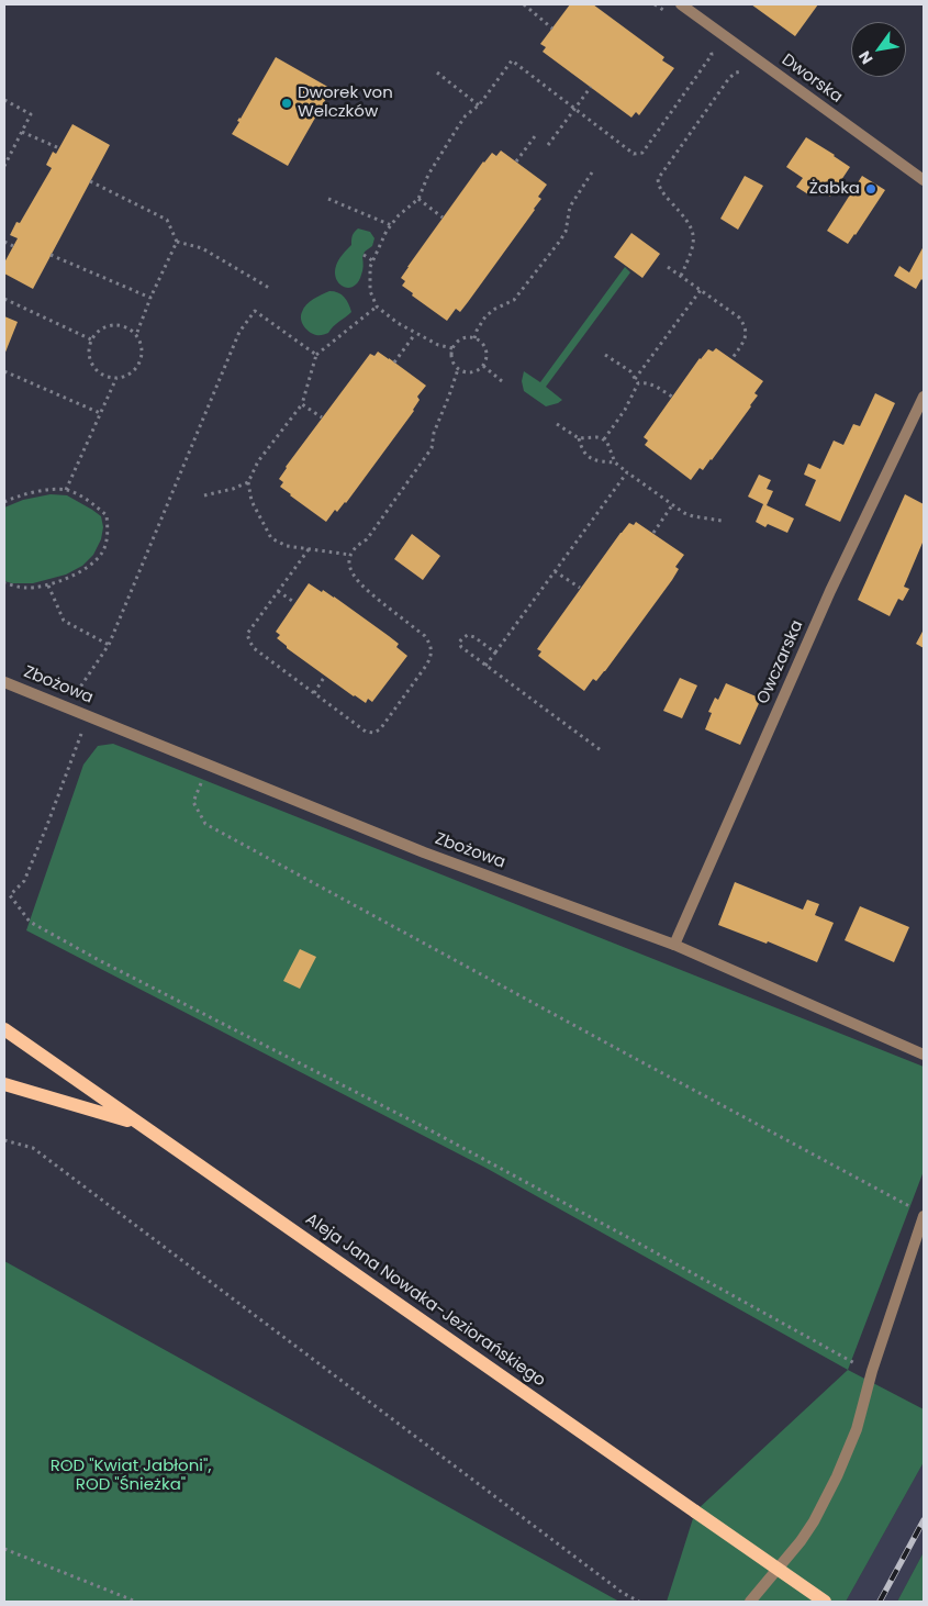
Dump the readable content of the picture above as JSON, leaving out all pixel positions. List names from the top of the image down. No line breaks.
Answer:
{"streets":{"main road":["Aleja Jana Nowaka-Jeziorańskiego"],"street":["Dworska","Owczarska","Zbożowa"]},"crossings":[["Owczarska","Zbożowa"]],"parks":["ROD \"Kwiat Jabłoni\", ROD \"Śnieżka\""],"places":["Dworek von Welczków","Żabka"],"north":"bottom left"}
